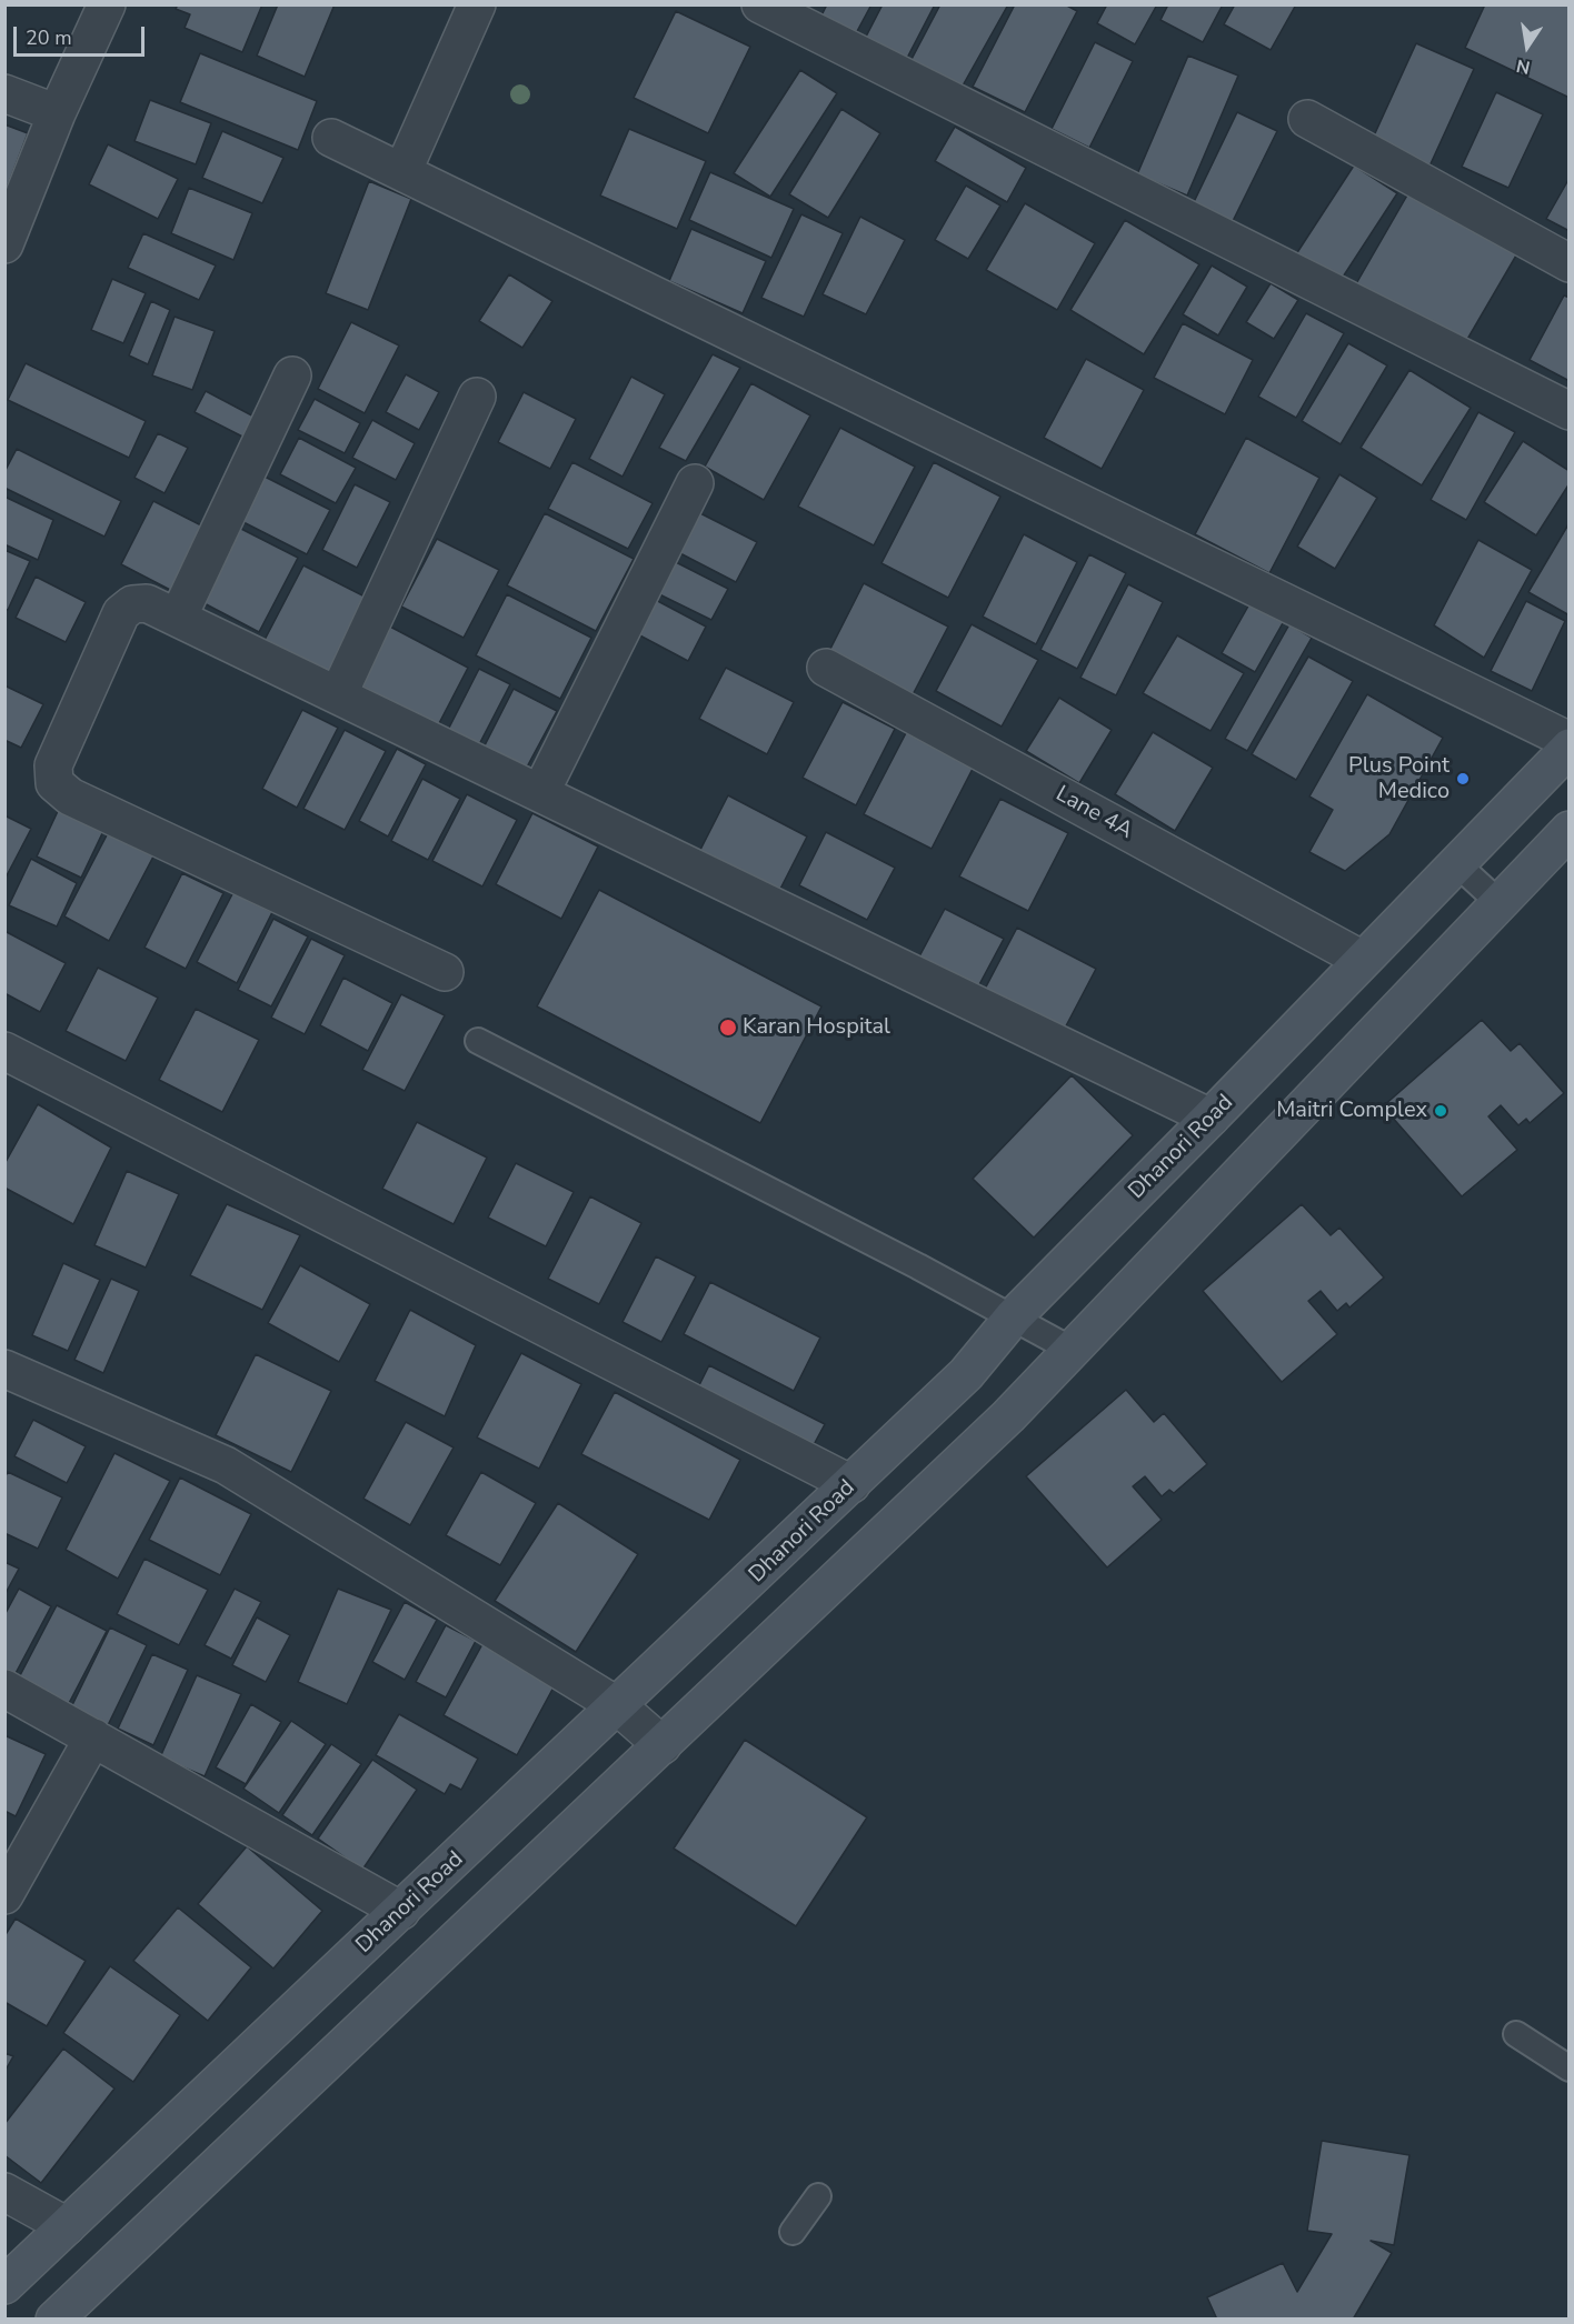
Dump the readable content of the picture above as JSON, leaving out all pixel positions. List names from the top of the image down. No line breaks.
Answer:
{"streets":{"main road":["Dhanori Road"],"street":["Lane 4A"]},"crossings":[["Lane 4A","Dhanori Road"]],"places":["Plus Point Medico","Karan Hospital","Maitri Complex"],"scale_bar":"20 m","north":"bottom"}
